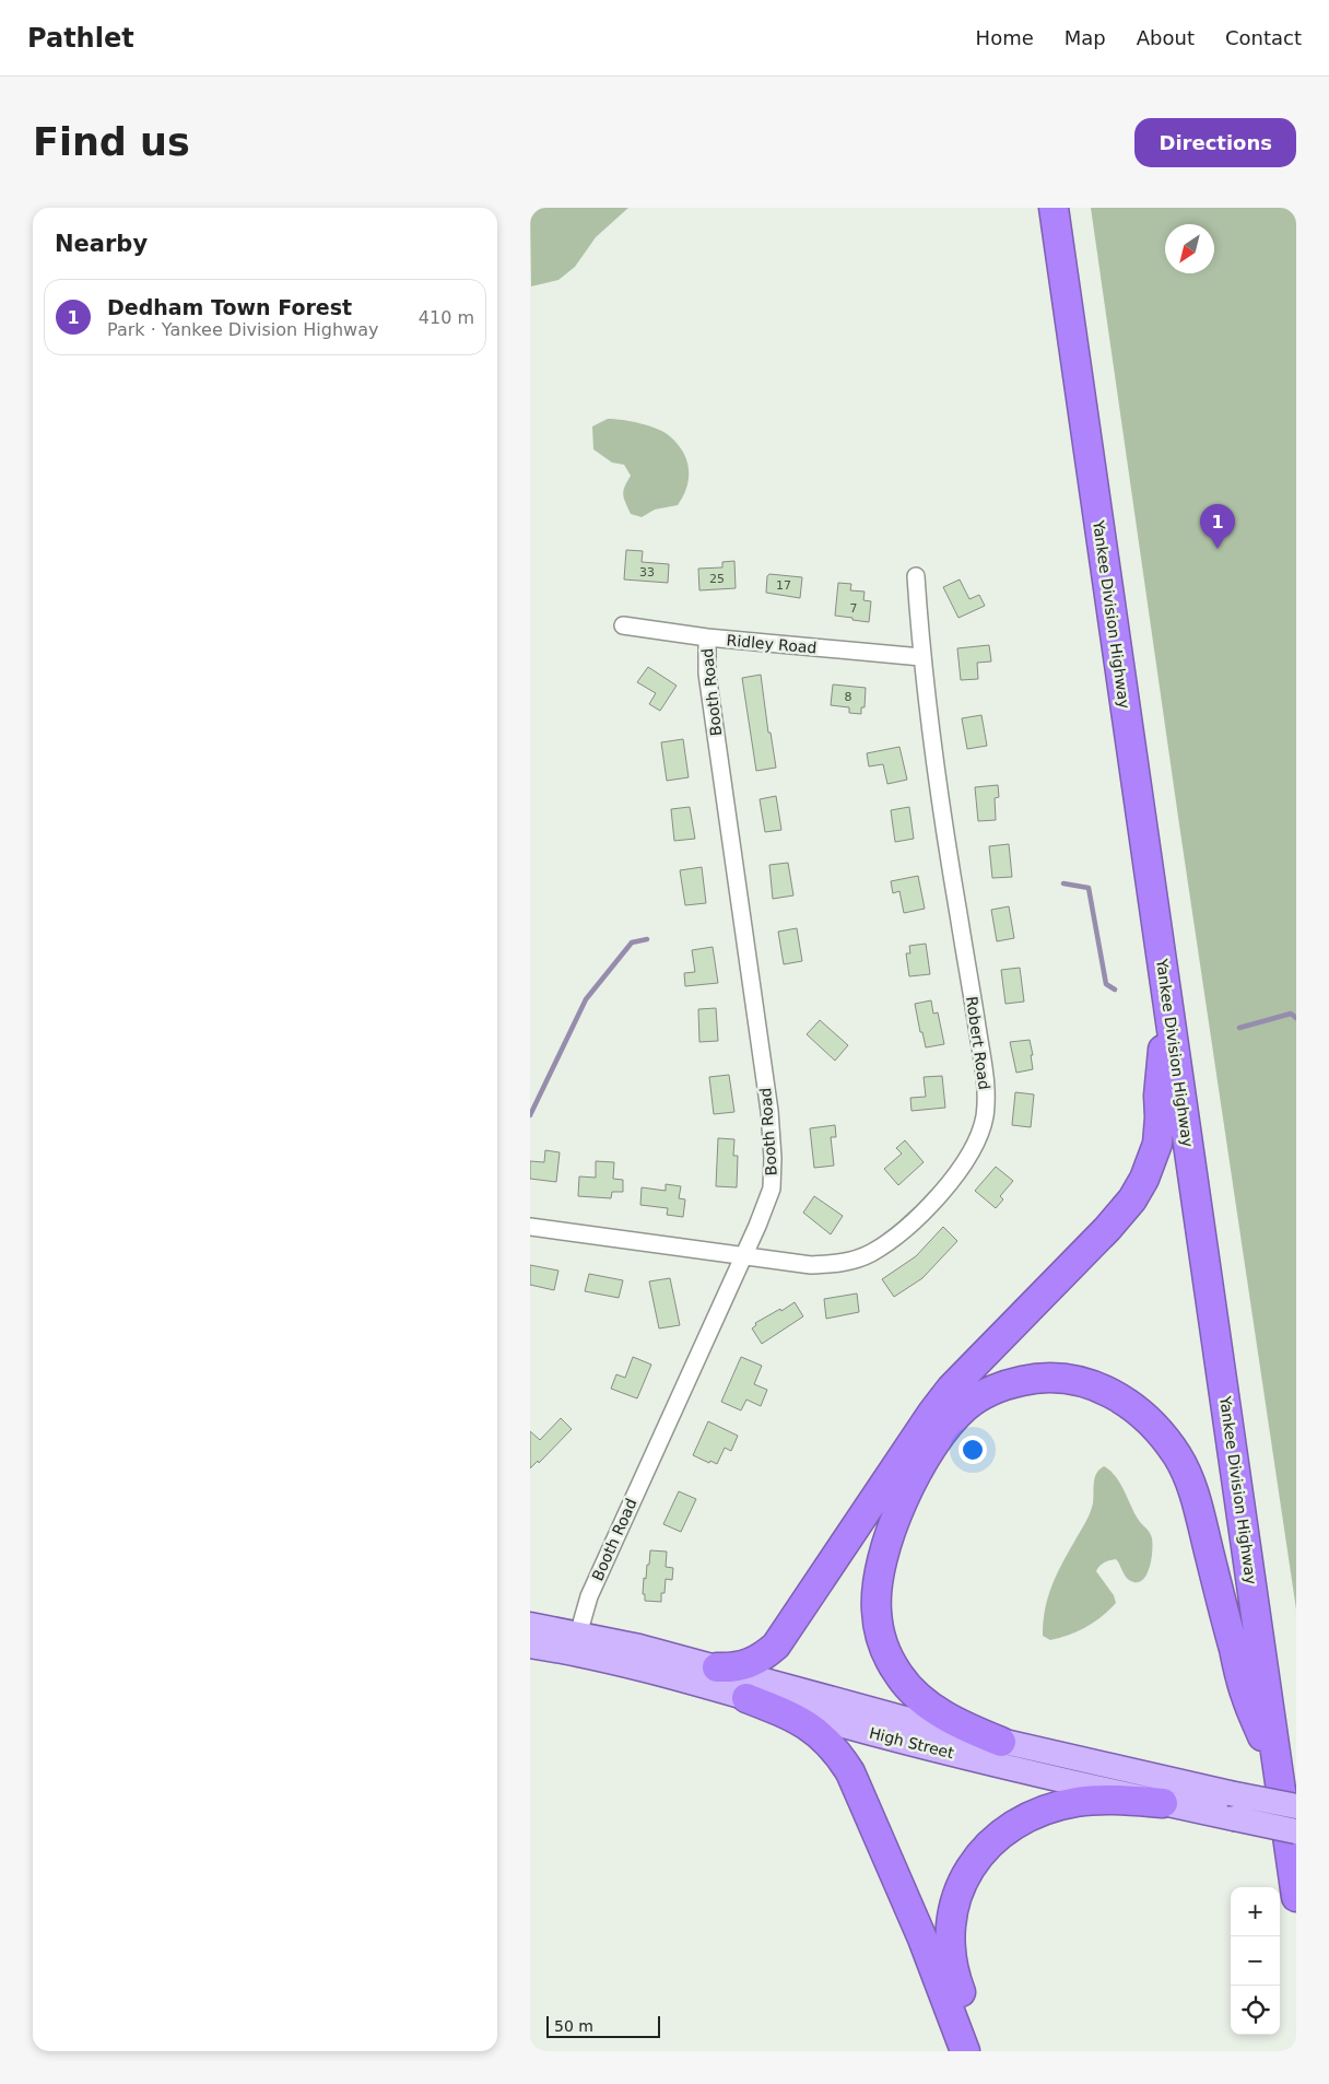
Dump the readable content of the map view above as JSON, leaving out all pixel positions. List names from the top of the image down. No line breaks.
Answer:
{"streets":{"highway":["Yankee Division Highway"],"main road":["High Street"],"street":["Ridley Road","Booth Road","Robert Road"]},"crossings":[["Ridley Road","Booth Road"],["Ridley Road","Robert Road"],["Booth Road","Robert Road"],["Booth Road","High Street"]],"house_numbers":["33","25","17","7","8"],"scale_bar":"50 m","north":"bottom left","page":{"header":"Pathlet","nav":["Home","Map","About","Contact"],"buttons":"Directions","title":"Find us","heading":"Nearby","list":[{"mark":"1","name":"Dedham Town Forest","note":"Park · Yankee Division Highway","value":"410 m"}],"pins":"1","map_buttons":["+","−"],"scale":"50 m"}}
